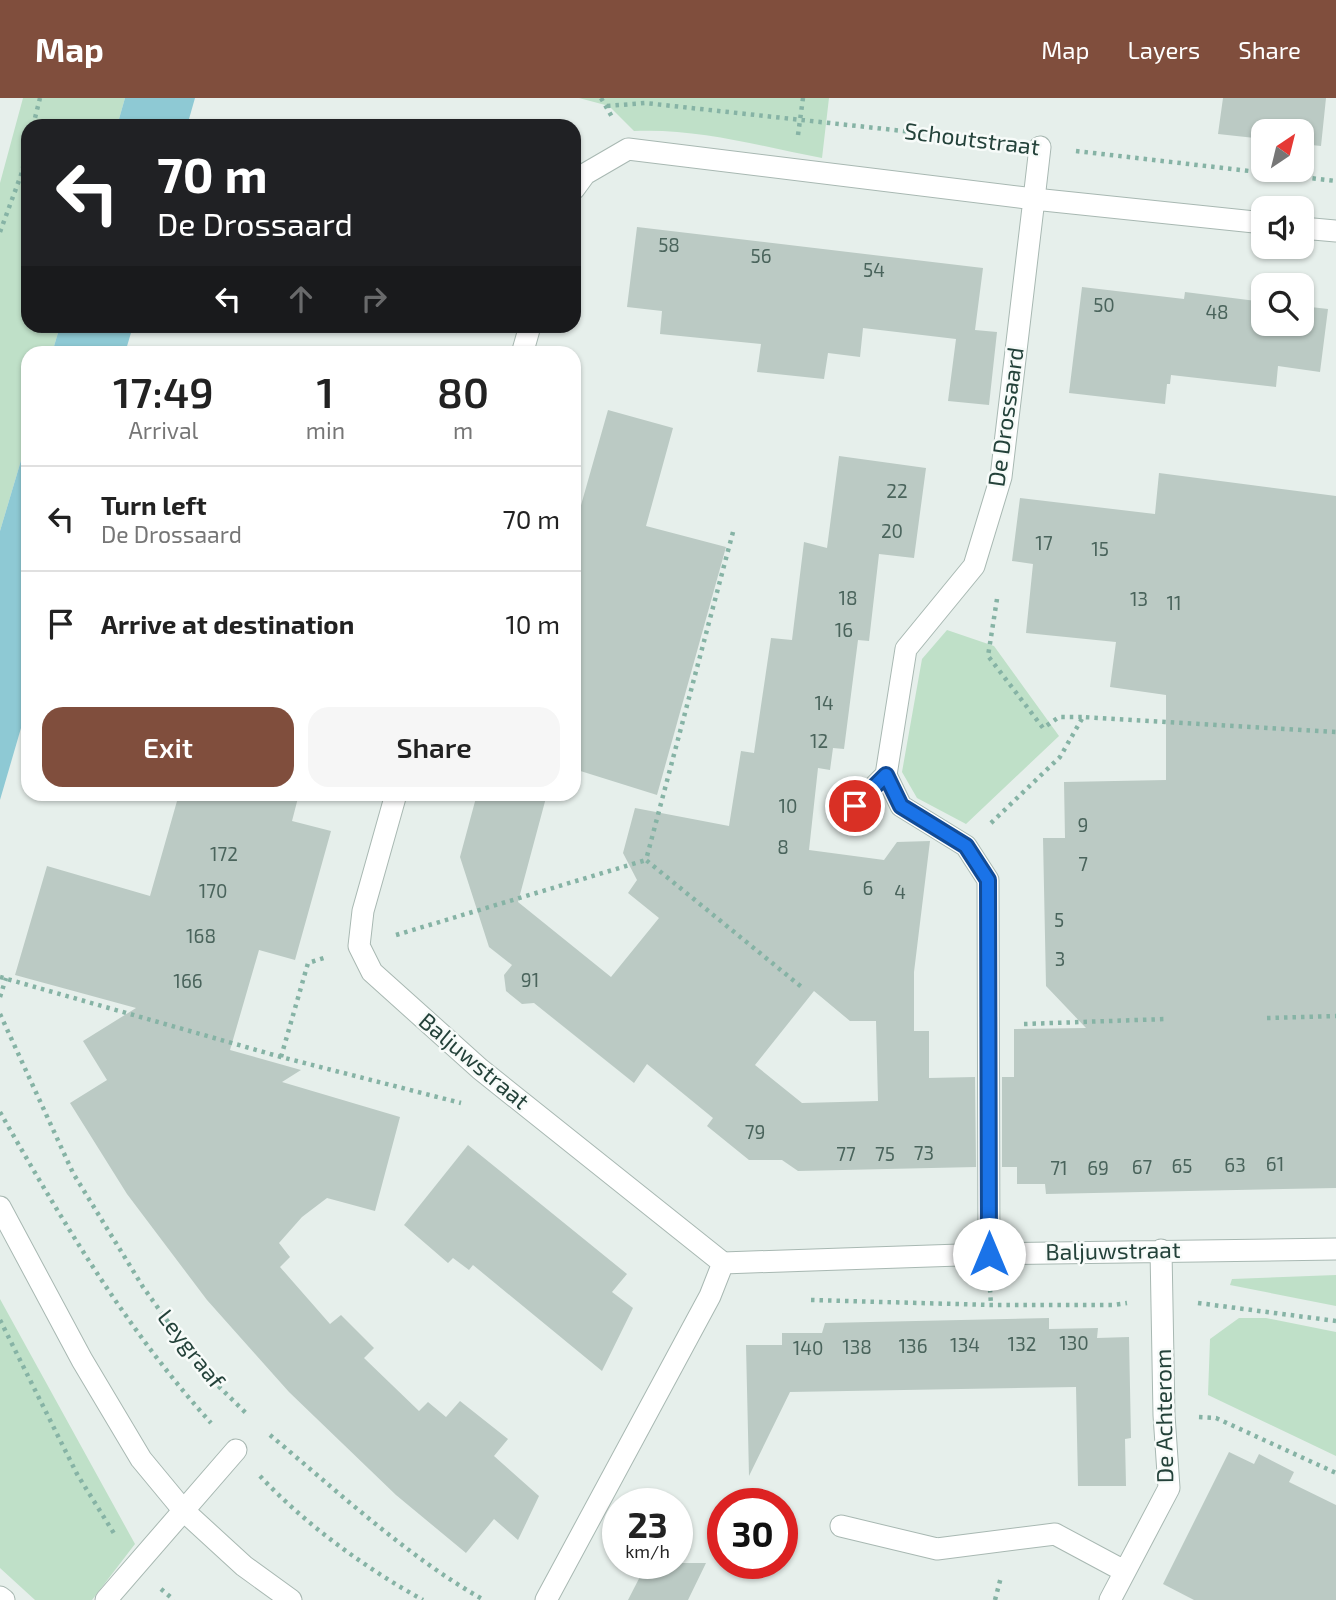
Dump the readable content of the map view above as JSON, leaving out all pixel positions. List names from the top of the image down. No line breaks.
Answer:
{"streets":{"street":["De Drossaard","Baljuwstraat","De Achterom"],"path":["Schoutstraat","Leygraaf"]},"crossings":[["Schoutstraat","De Drossaard"],["Baljuwstraat","De Achterom"]],"house_numbers":["58","56","54","50","48","22","20","17","15","18","13","11","16","14","12","10","9","8","172","7","6","170","4","5","168","3","91","166","79","73","77","75","61","63","65","67","71","69","130","132","134","136","138","140"],"north":"top right","page":{"header":"Map","nav":["Map","Layers","Share"],"turn":["70 m","De Drossaard"],"eta":["17:49","Arrival","1","min","80","m"],"list":[{"name":"Turn left","note":"De Drossaard","value":"70 m"},{"name":"Arrive at destination","value":"10 m"}],"buttons":["Exit","Share"],"speed":"23 km/h","limit":"30"}}
